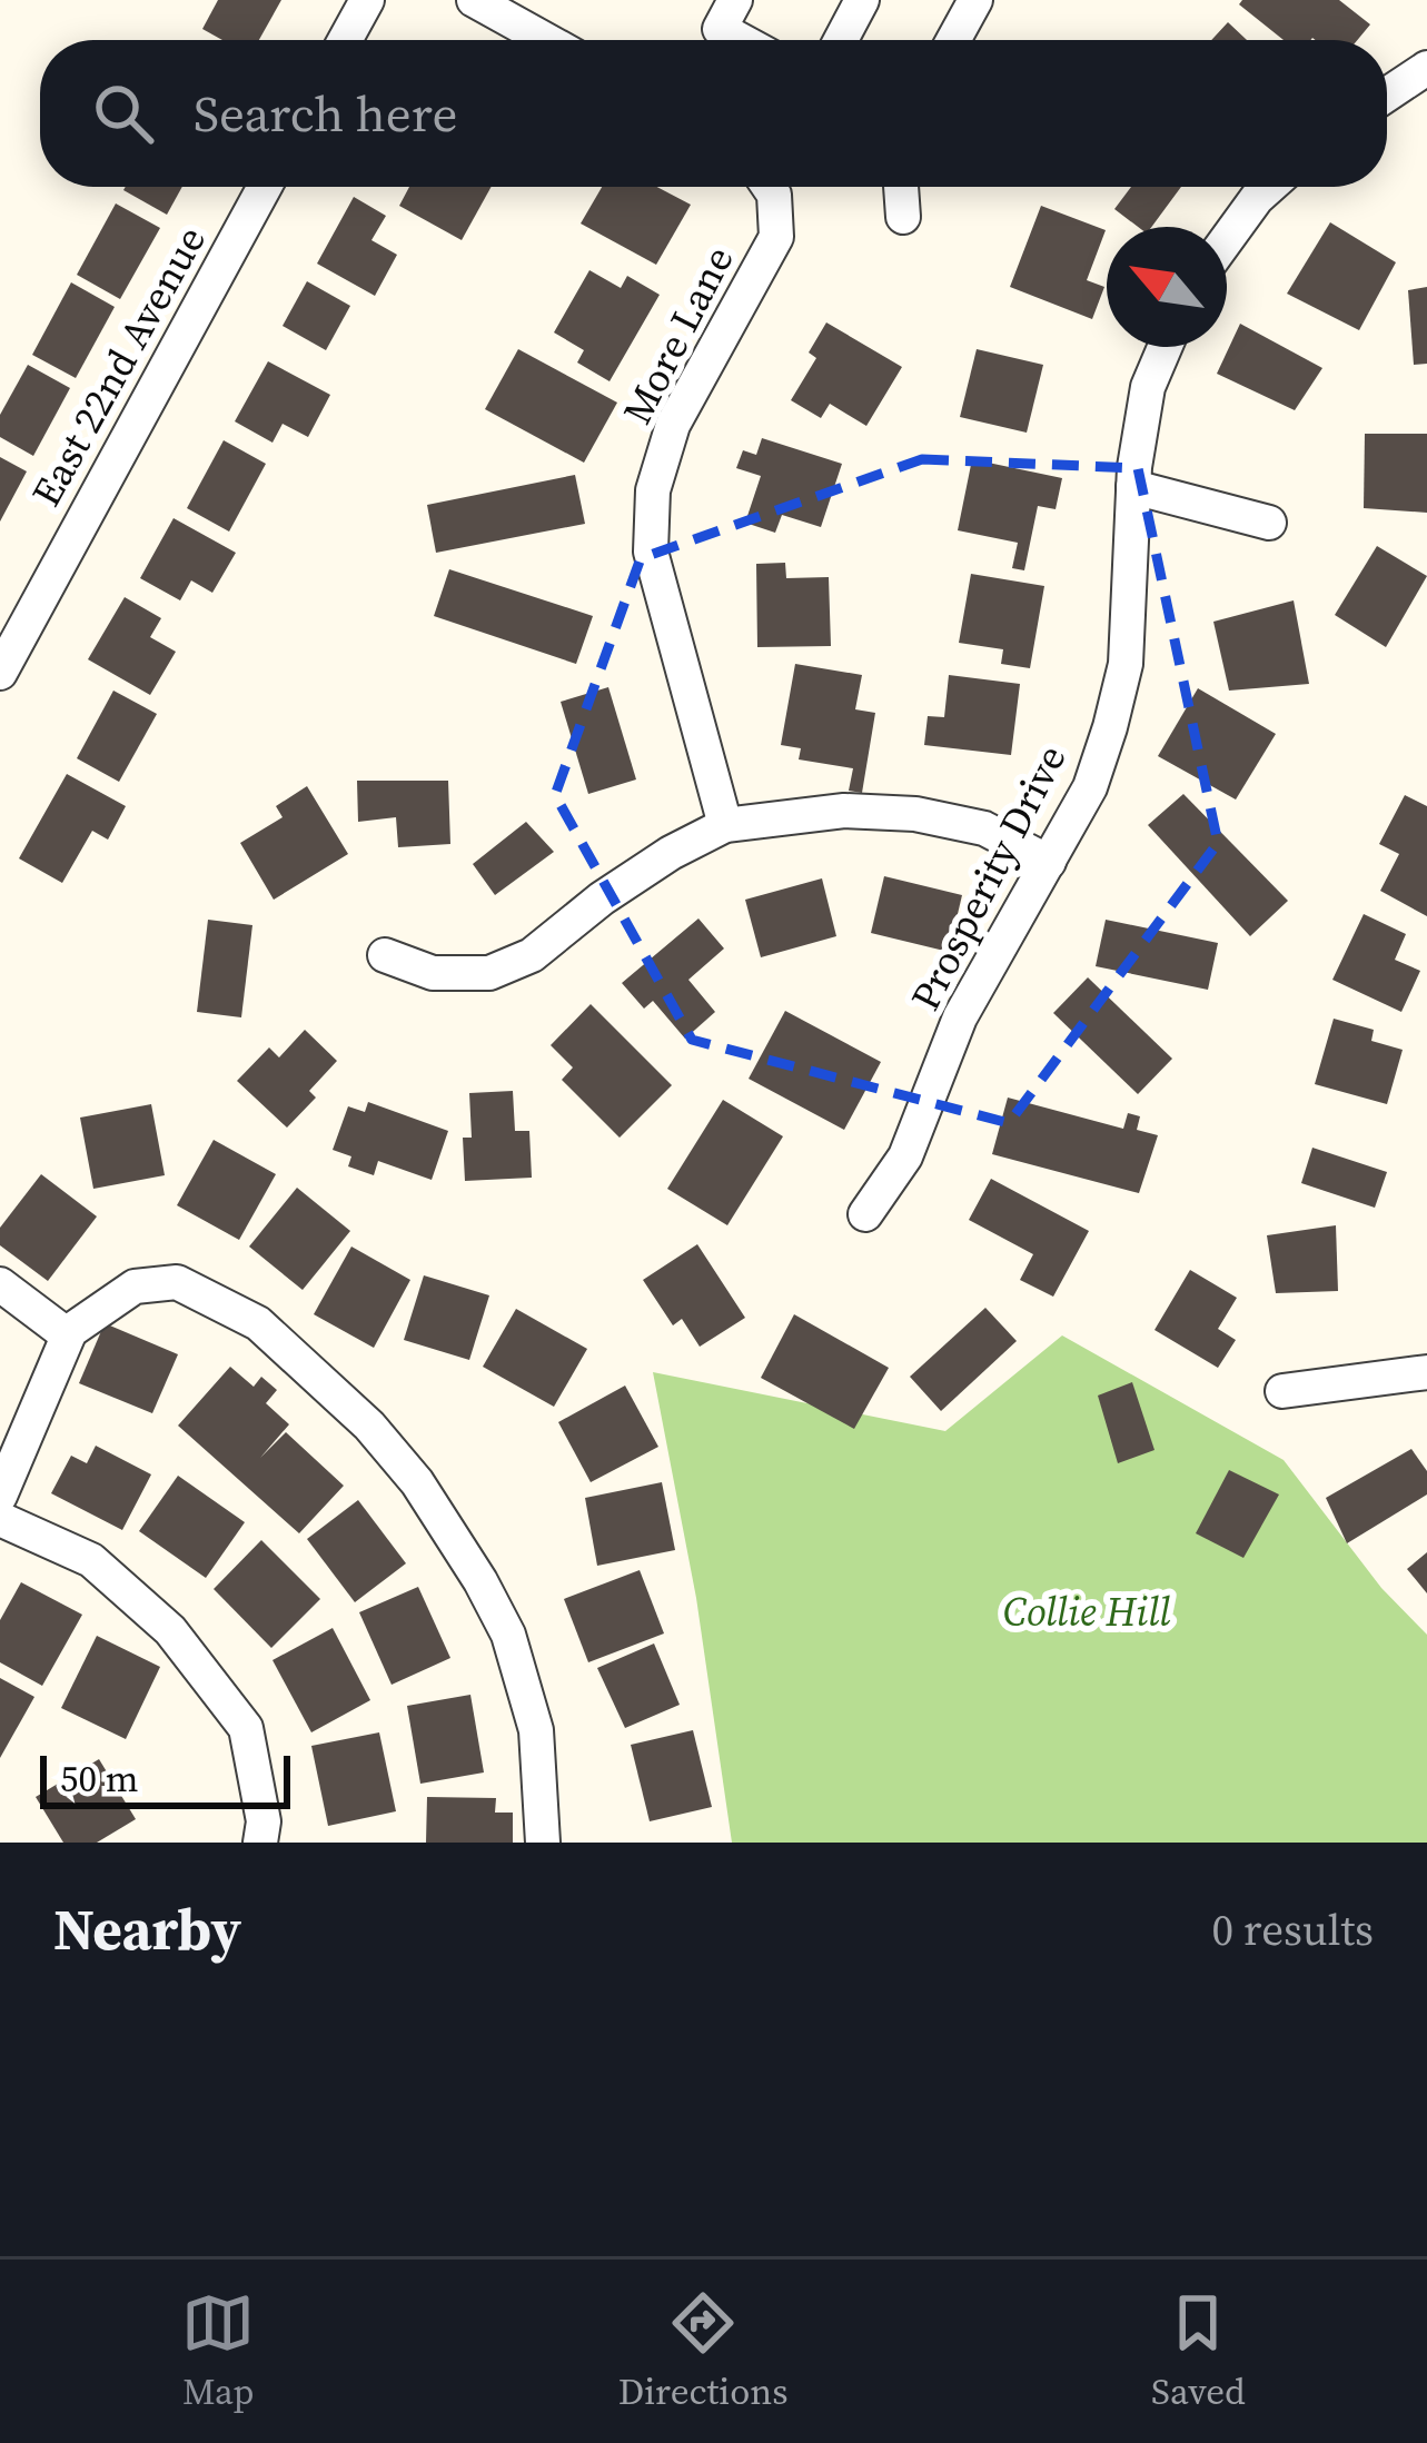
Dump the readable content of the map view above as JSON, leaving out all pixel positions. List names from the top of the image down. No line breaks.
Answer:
{"streets":{"street":["More Lane","East 22nd Avenue","Prosperity Drive"]},"parks":["Collie Hill"],"scale_bar":"50 m","north":"top left","page":{"search":"Search here","scale":"50 m","heading":["Nearby","0 results"],"nav":["Map","Directions","Saved"]}}
